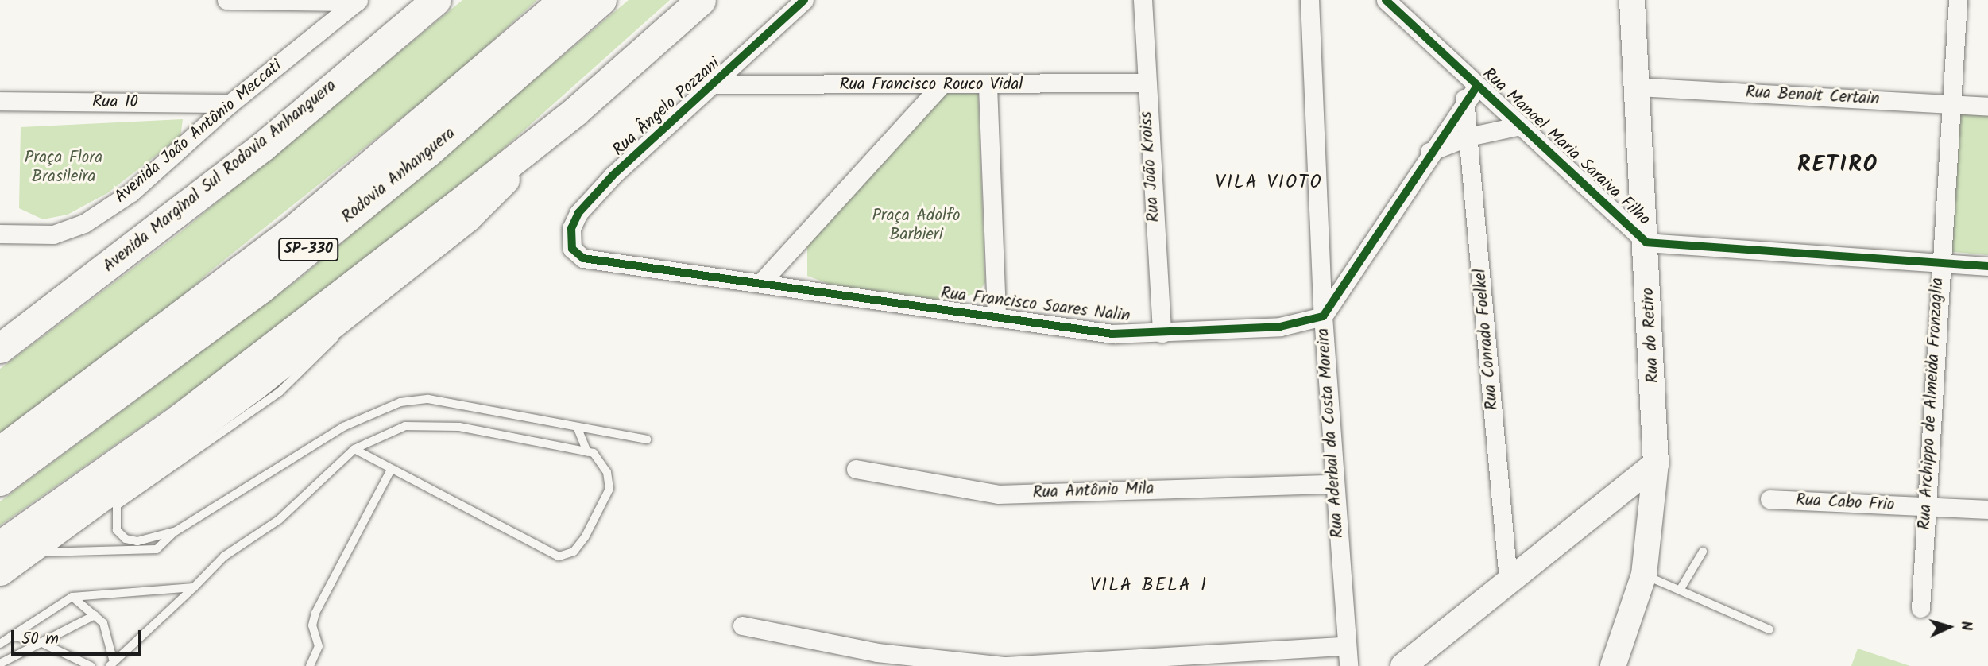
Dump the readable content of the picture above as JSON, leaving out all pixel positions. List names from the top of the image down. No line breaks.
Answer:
{"streets":{"highway":["Rodovia Anhanguera","Avenida Marginal Sul Rodovia Anhanguera","SP-330"],"main road":["Rua do Retiro"],"street":["Rua Francisco Rouco Vidal","Rua Benoit Certain","Rua 10","Rua Ângelo Pozzani","Avenida João Antônio Meccati","Rua Manoel Maria Saraiva Filho","Rua João Kroiss","Rua Francisco Soares Nalin","Rua Conrado Foelkel","Rua Archippo de Almeida Fronzaglia","Rua Aderbal da Costa Moreira","Rua Antônio Mila","Rua Cabo Frio"]},"crossings":[["Rua Francisco Rouco Vidal","Rua Ângelo Pozzani"],["Rua Francisco Rouco Vidal","Rua João Kroiss"],["Rua Benoit Certain","Rua do Retiro"],["Rua Benoit Certain","Rua Archippo de Almeida Fronzaglia"],["Rua 10","Avenida João Antônio Meccati"],["Rua Ângelo Pozzani","Rua Francisco Soares Nalin"],["Rua Manoel Maria Saraiva Filho","Rua do Retiro"],["Rua Manoel Maria Saraiva Filho","Rua Conrado Foelkel"],["Rua Manoel Maria Saraiva Filho","Rua Archippo de Almeida Fronzaglia"],["Rua João Kroiss","Rua Francisco Soares Nalin"],["Rua Francisco Soares Nalin","Rua Aderbal da Costa Moreira"],["Rua Archippo de Almeida Fronzaglia","Rua Cabo Frio"],["Rua Aderbal da Costa Moreira","Rua Antônio Mila"]],"districts":["RETIRO","VILA VIOTO","VILA BELA 1"],"parks":["Praça Flora Brasileira","Praça Adolfo Barbieri"],"scale_bar":"50 m","north":"right"}
